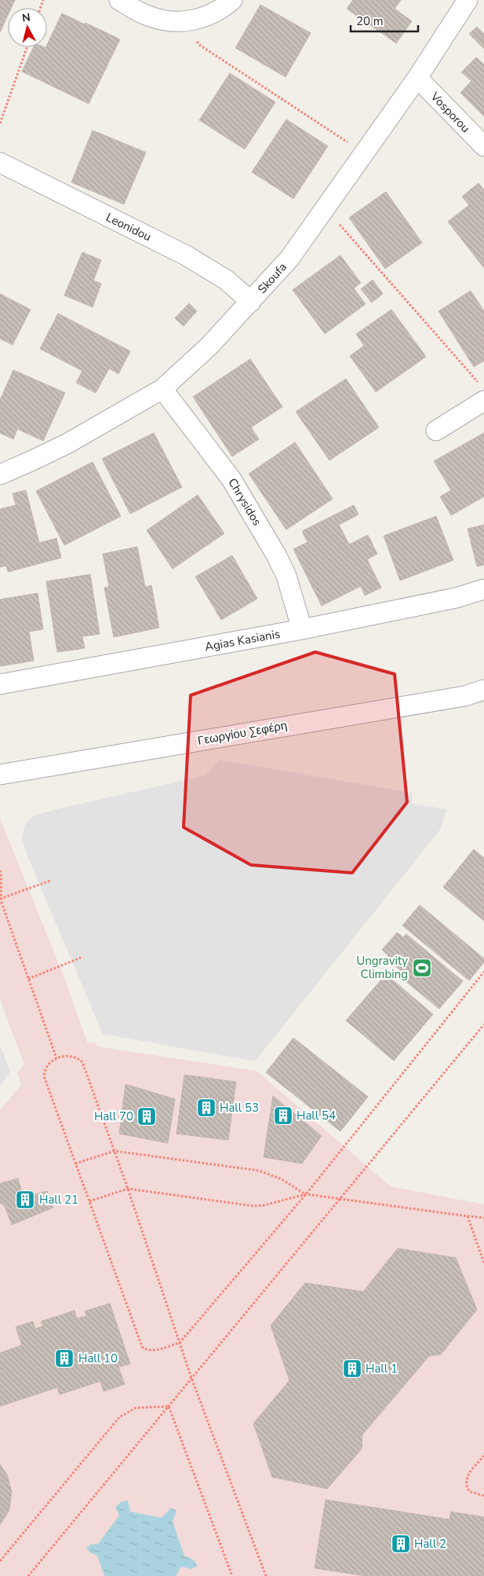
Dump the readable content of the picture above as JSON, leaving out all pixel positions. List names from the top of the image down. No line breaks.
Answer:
{"streets":{"street":["Vosporou","Leonidou","Skoufa","Chrysidos","Agias Kasianis","Γεωργίου Σεφέρη"]},"crossings":[["Vosporou","Skoufa"],["Leonidou","Skoufa"],["Skoufa","Chrysidos"],["Chrysidos","Agias Kasianis"]],"places":{"sports":["Ungravity Climbing"],"building":["Hall 53","Hall 54","Hall 70","Hall 21","Hall 10","Hall 1","Hall 2"]},"scale_bar":"20 m","north":"top"}
